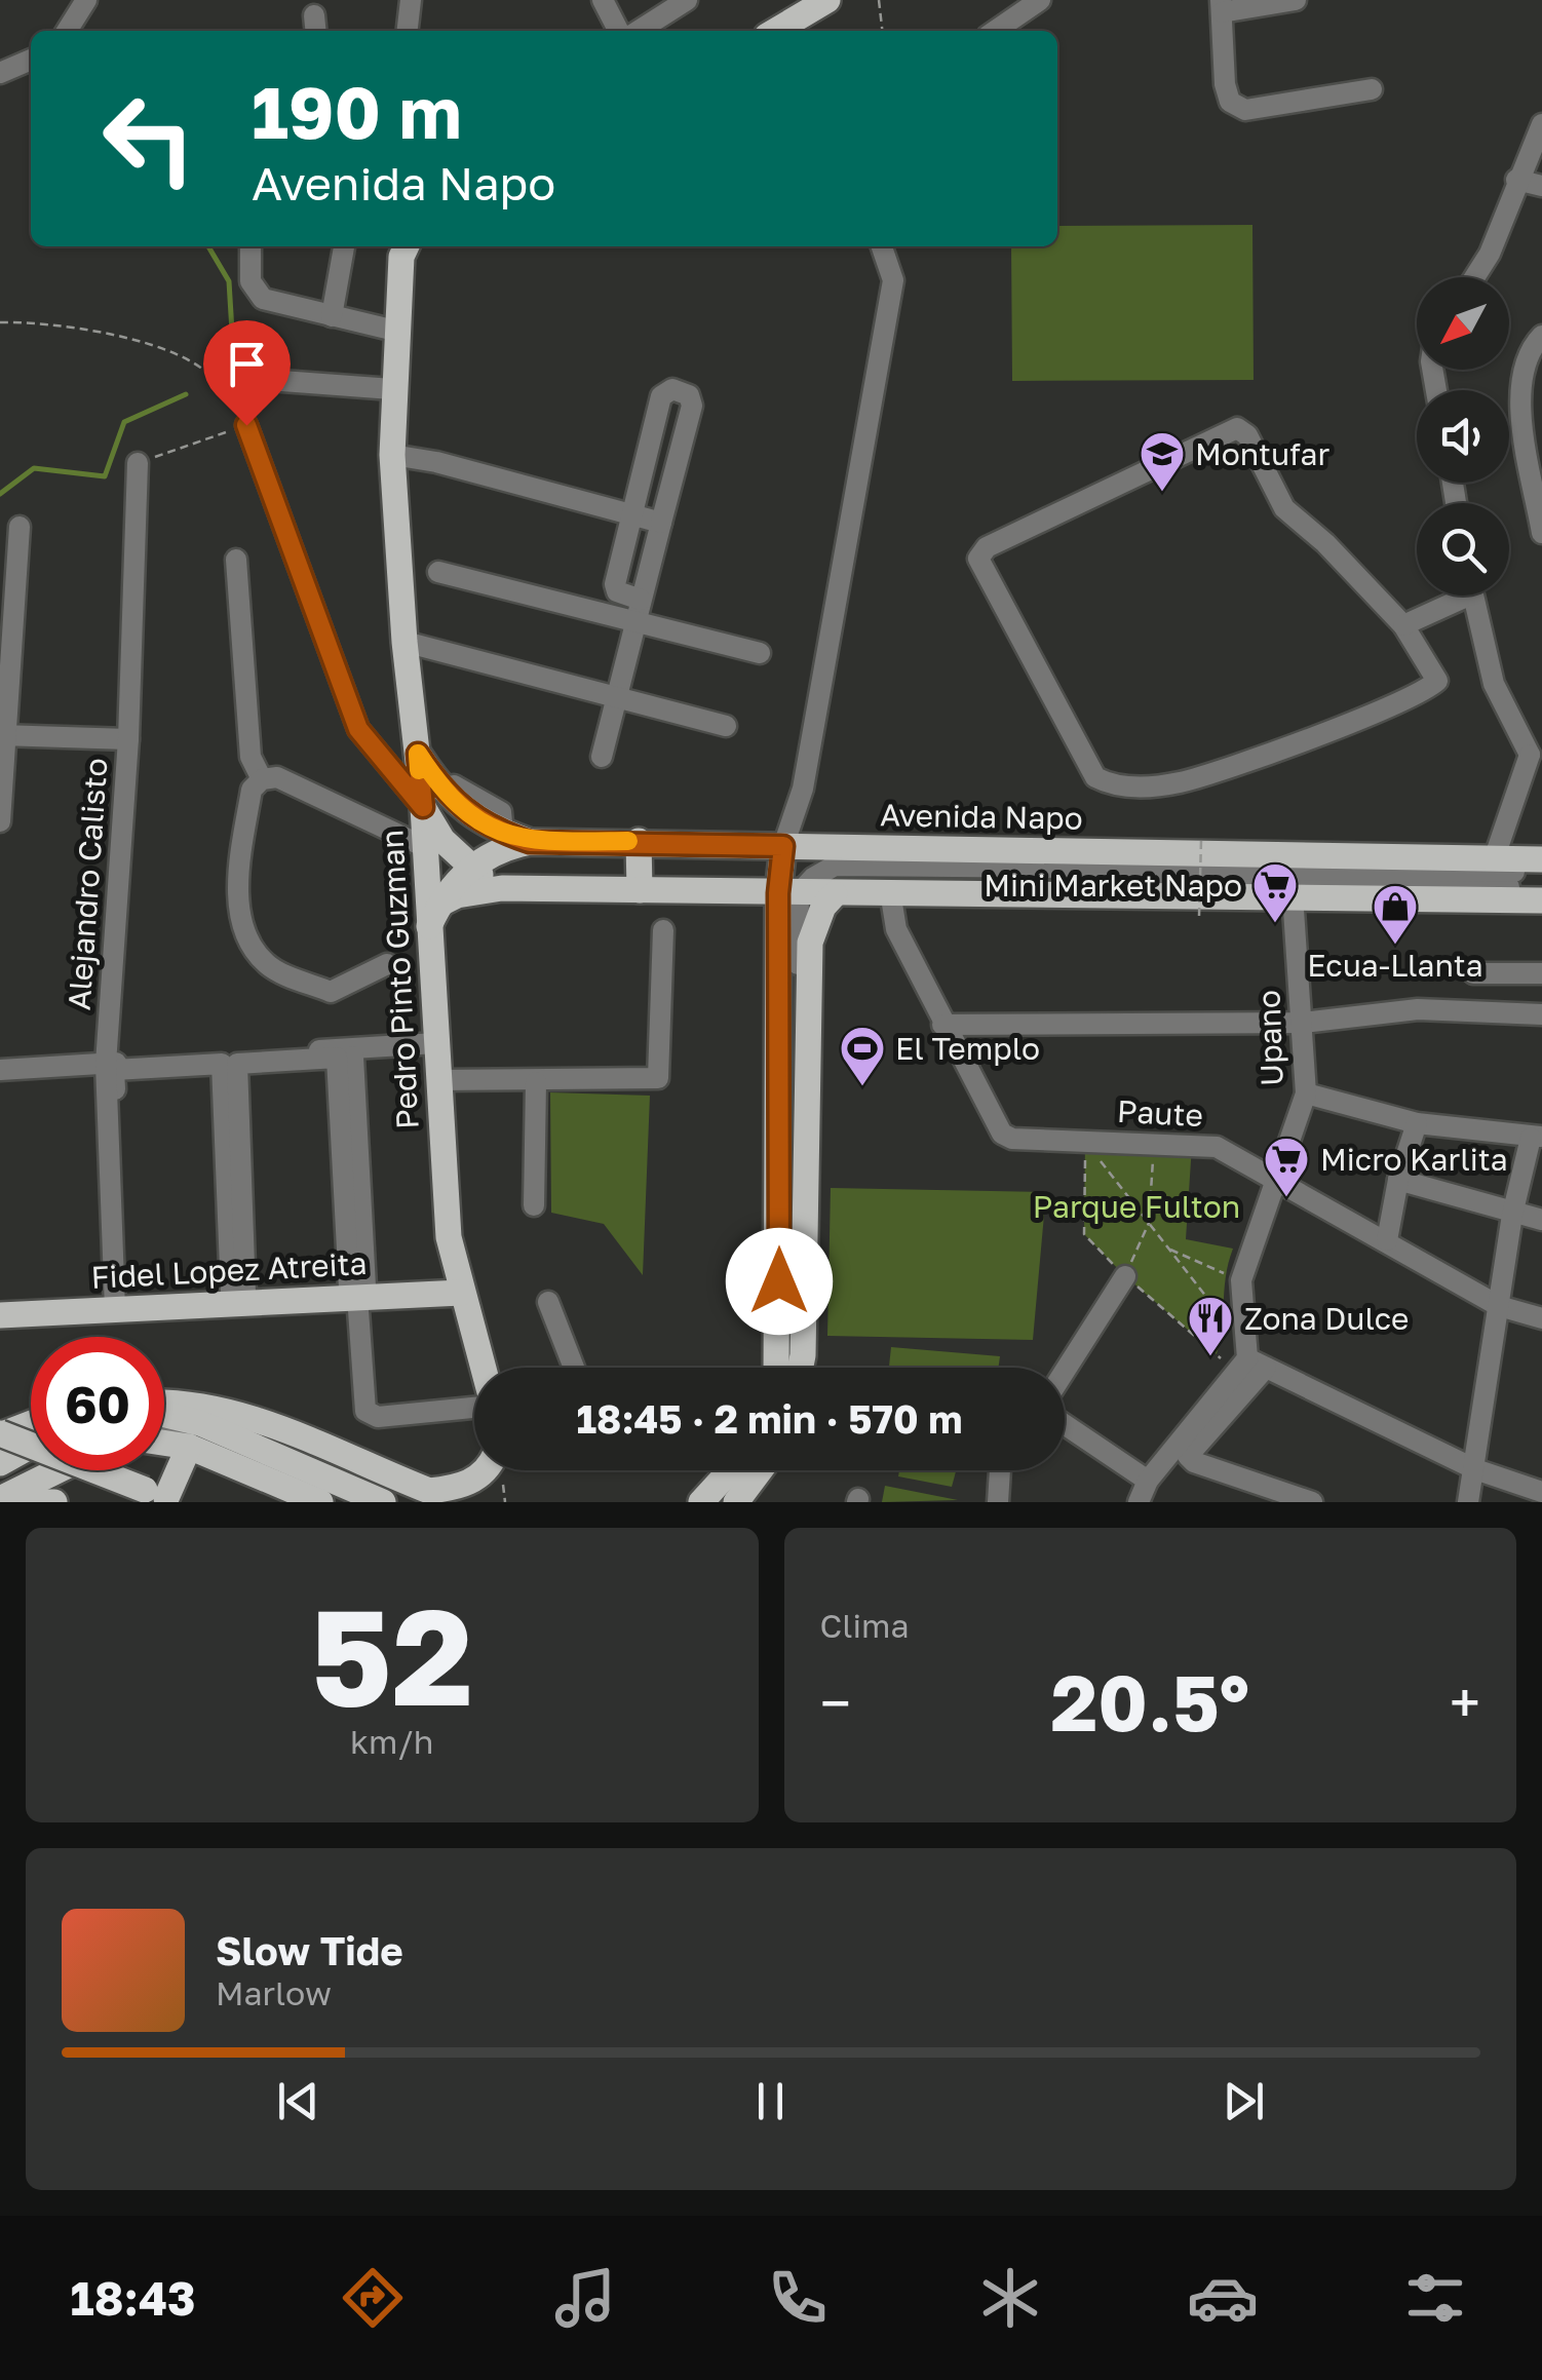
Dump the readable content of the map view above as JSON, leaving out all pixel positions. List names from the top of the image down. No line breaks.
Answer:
{"streets":{"main road":["Avenida Napo","Pedro Pinto Guzman","Fidel Lopez Atreita"],"street":["Alejandro Calisto","Upano","Paute"]},"crossings":[["Avenida Napo","Pedro Pinto Guzman"],["Alejandro Calisto","Fidel Lopez Atreita"],["Pedro Pinto Guzman","Fidel Lopez Atreita"],["Upano","Paute"]],"parks":["Parque Fulton"],"places":{"school or university":["Montufar"],"supermarket":["Mini Market Napo","Micro Karlita"],"shop":["Ecua-Llanta"],"sports":["El Templo"],"restaurant":["Zona Dulce"]},"north":"bottom left","page":{"turn":["190 m","Avenida Napo"],"limit":"60","trip":"18:45 · 2 min · 570 m","tile":[["52","km/h"],"Clima"],"heat":["−","20.5°","+"],"song":["Slow Tide","Marlow"],"tabs":"18:43"}}
